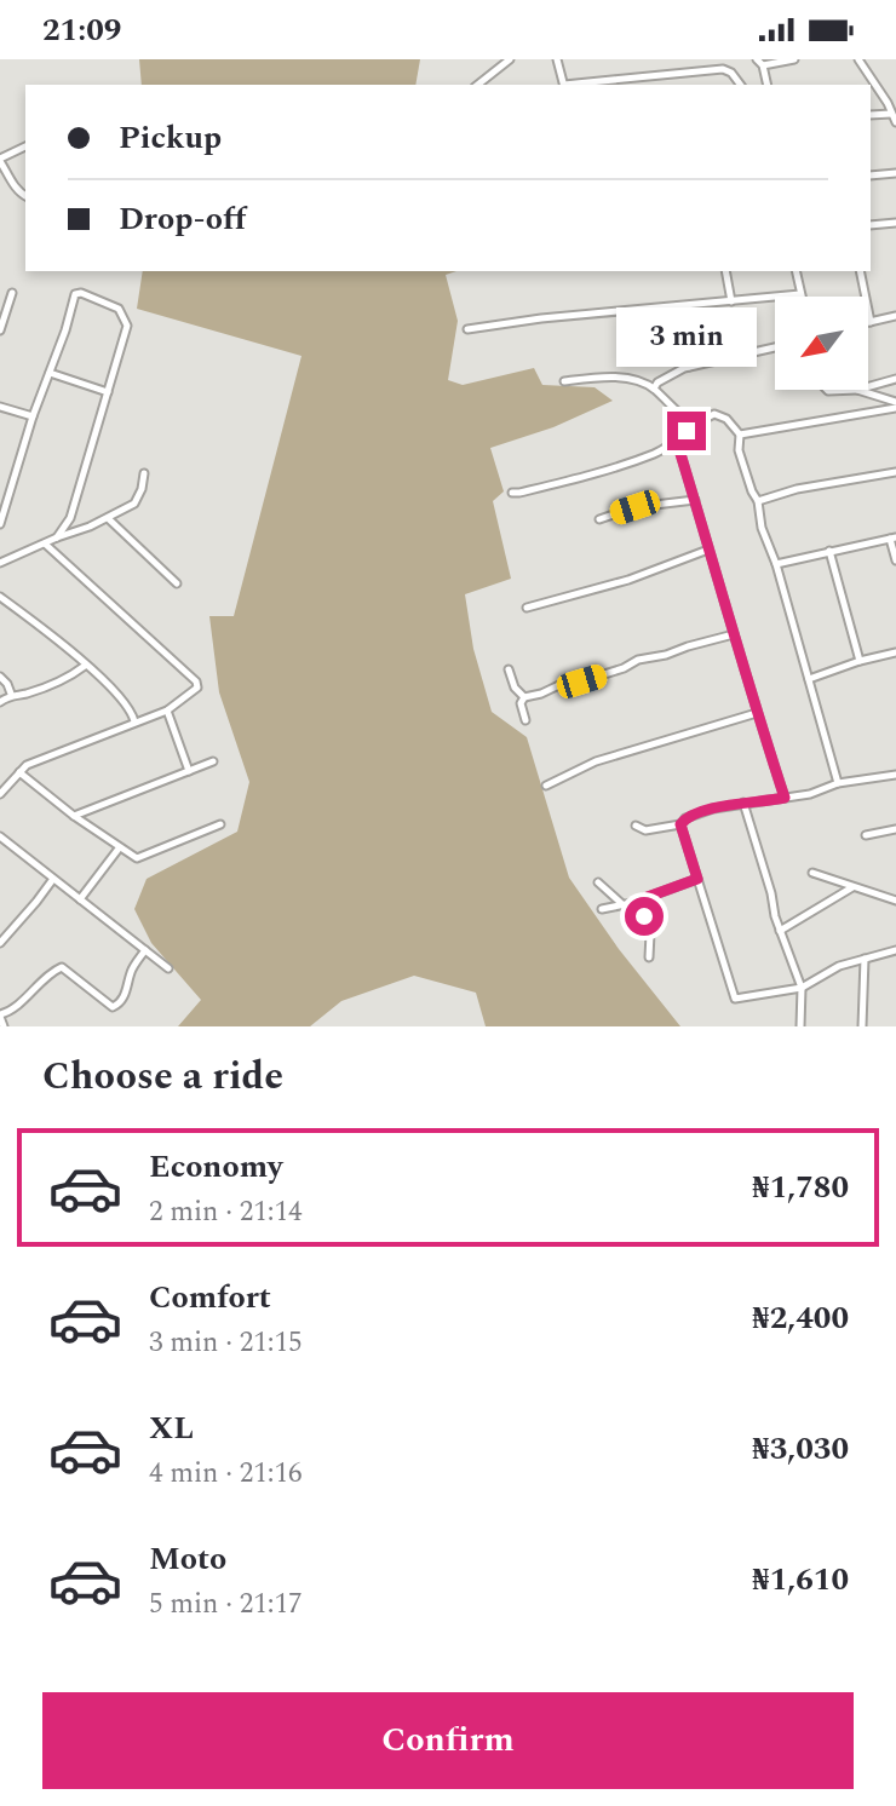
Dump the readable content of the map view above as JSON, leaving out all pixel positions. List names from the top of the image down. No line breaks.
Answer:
{"north":"bottom left","page":{"status":"21:09","banner":["Pickup","Drop-off"],"bubble":"3 min","heading":"Choose a ride","list":[{"name":"Economy","note":"2 min · 21:14","value":"₦1,780"},{"name":"Comfort","note":"3 min · 21:15","value":"₦2,400"},{"name":"XL","note":"4 min · 21:16","value":"₦3,030"},{"name":"Moto","note":"5 min · 21:17","value":"₦1,610"}],"buttons":"Confirm"}}
